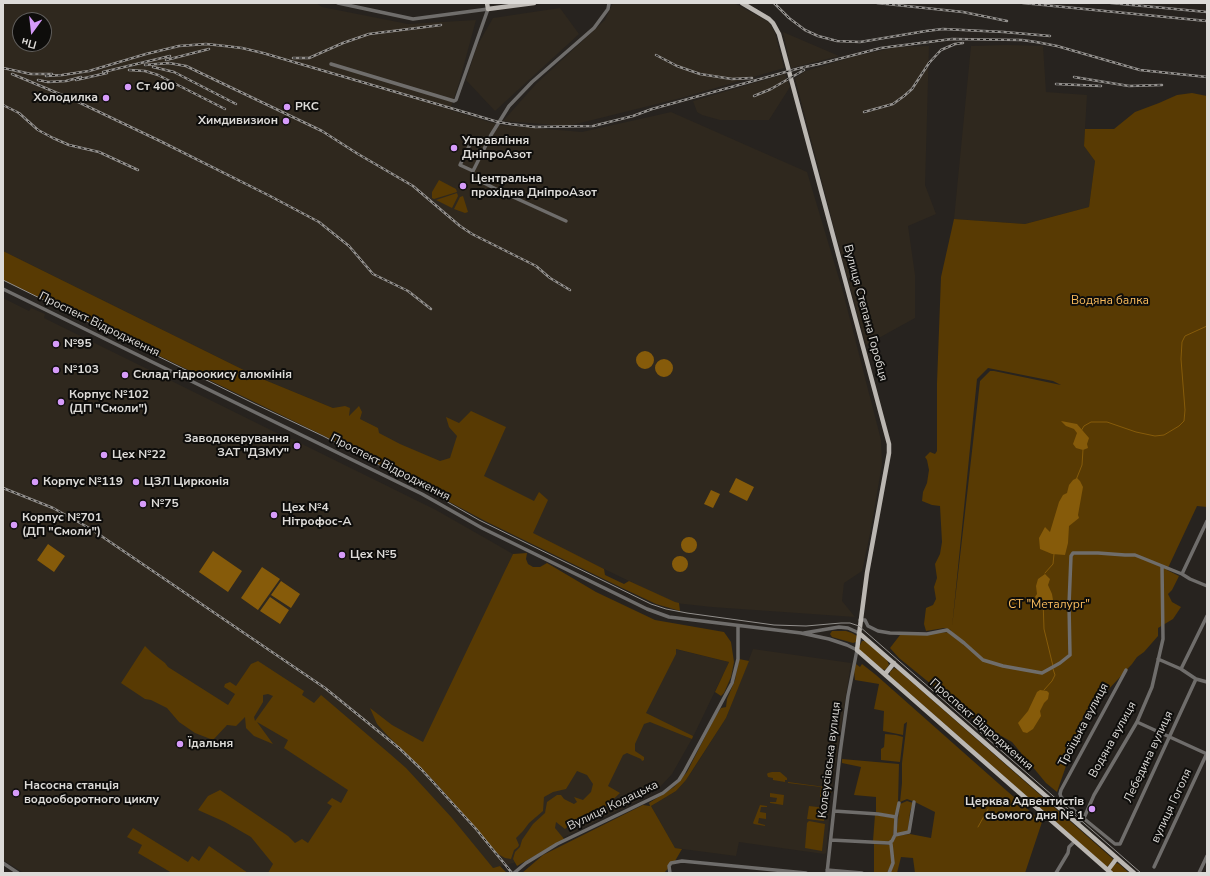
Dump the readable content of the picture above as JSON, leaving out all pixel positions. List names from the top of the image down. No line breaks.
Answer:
{"streets":{"main road":["Вулиця Степана Горобця","Проспект Відродження"],"street":["Троїцька вулиця","Водяна вулиця","Лебедина вулиця","Колеусівська вулиця","Вулиця Кодацька","вулиця Гоголя"]},"crossings":[["Вулиця Степана Горобця","Проспект Відродження"],["Вулиця Степана Горобця","Колеусівська вулиця"],["Проспект Відродження","Колеусівська вулиця"],["Проспект Відродження","Вулиця Кодацька"],["Троїцька вулиця","Водяна вулиця"],["Троїцька вулиця","Лебедина вулиця"],["Водяна вулиця","Лебедина вулиця"]],"parks":["Водяна балка","СТ \"Металург\""],"places":["Ст 400","Холодилка","РКС","Химдивизион","Управління ДніпроАзот","Центральна прохідна ДніпроАзот","№95","№103","Склад гідроокису алюмінія","Корпус №102 (ДП \"Смоли\")","Заводокерування ЗАТ \"ДЗМУ\"","Цех №22","Корпус №119","ЦЗЛ Цирконія","№75","Цех №4 Нітрофос-А","Корпус №701 (ДП \"Смоли\")","Цех №5","Їдальня","Насосна станція водооборотного циклу","Церква Адвентистів сьомого дня № 1"],"north":"bottom"}
